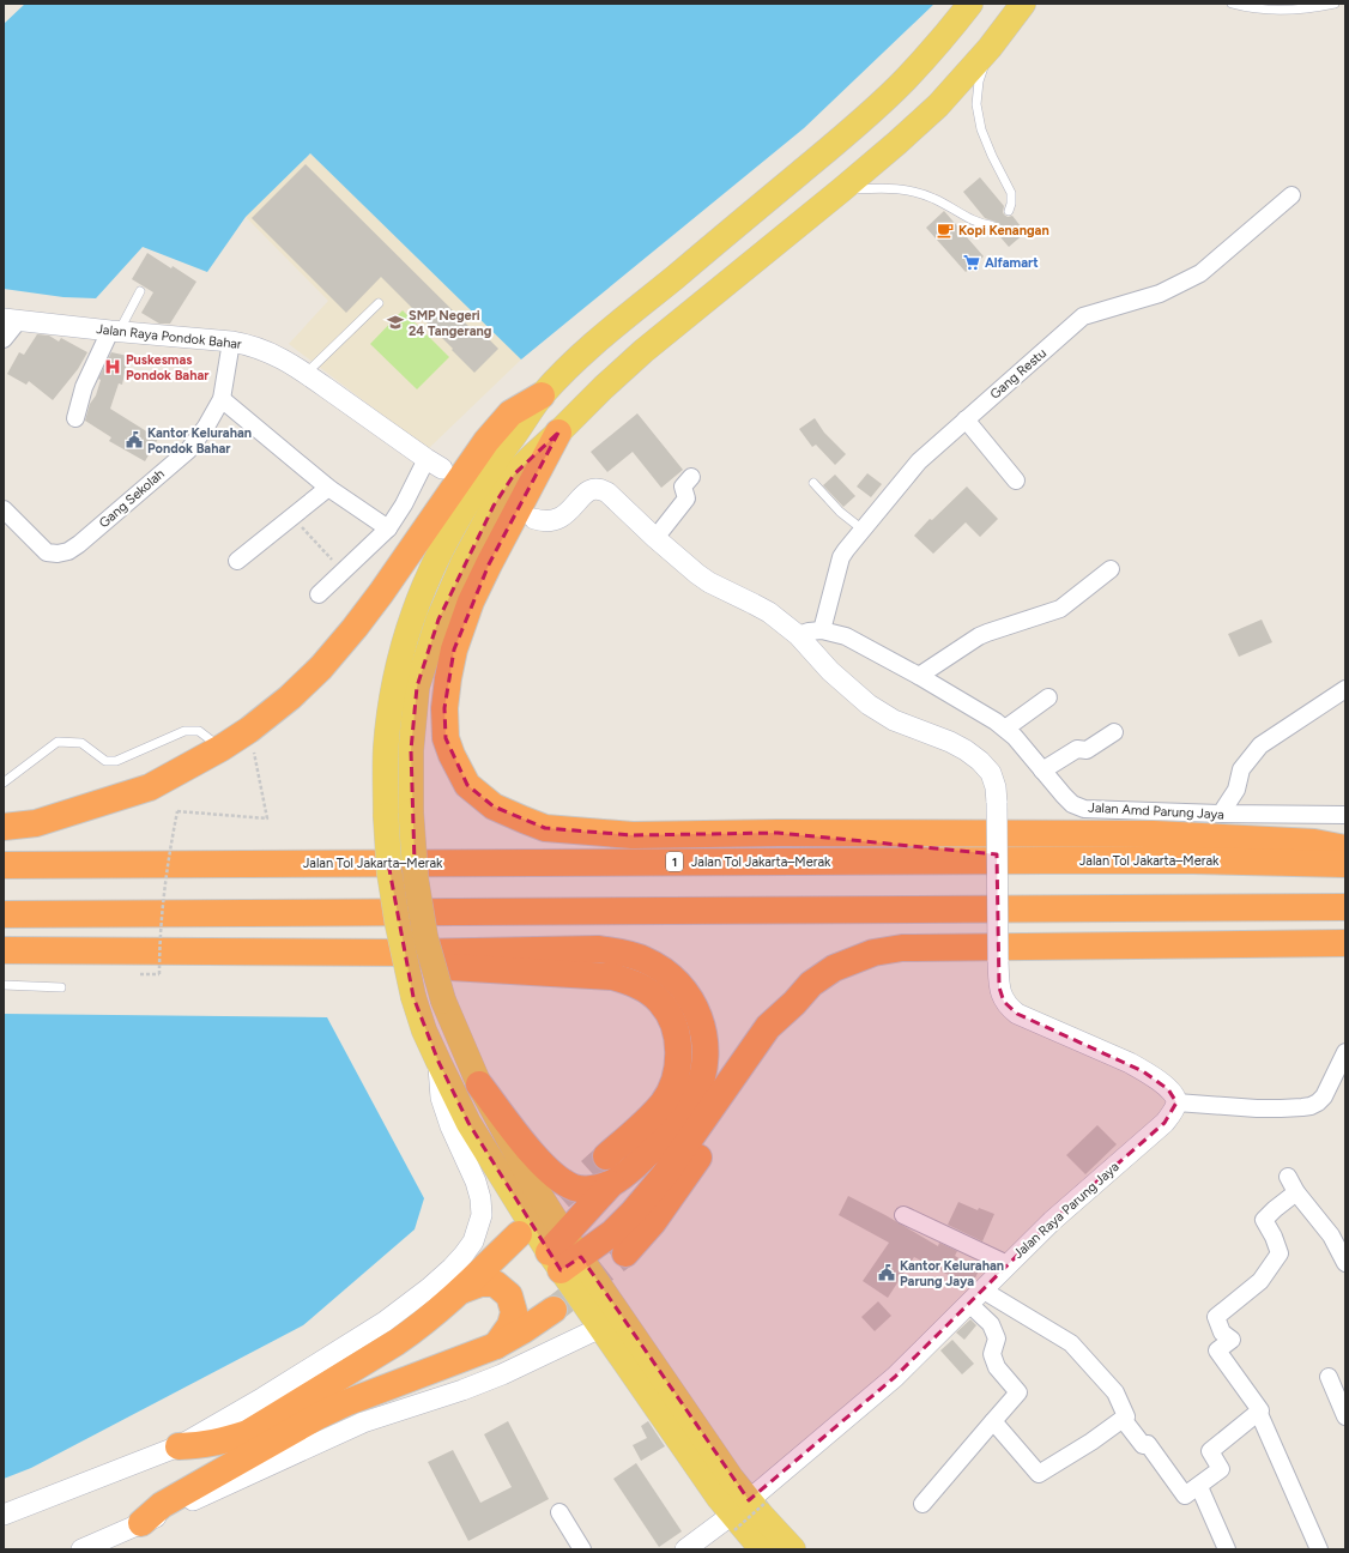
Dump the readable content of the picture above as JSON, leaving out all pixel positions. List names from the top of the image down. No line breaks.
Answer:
{"streets":{"highway":["Jalan Tol Jakarta–Merak","1"],"street":["Jalan Raya Pondok Bahar","Gang Restu","Gang Sekolah","Jalan Amd Parung Jaya","Jalan Raya Parung Jaya"]},"crossings":[["Jalan Raya Pondok Bahar","Gang Sekolah"],["Gang Restu","Jalan Amd Parung Jaya"]],"places":{"cafe":["Kopi Kenangan"],"supermarket":["Alfamart"],"school or university":["SMP Negeri 24 Tangerang"],"hospital":["Puskesmas Pondok Bahar"],"public building":["Kantor Kelurahan Pondok Bahar","Kantor Kelurahan Parung Jaya"]}}
